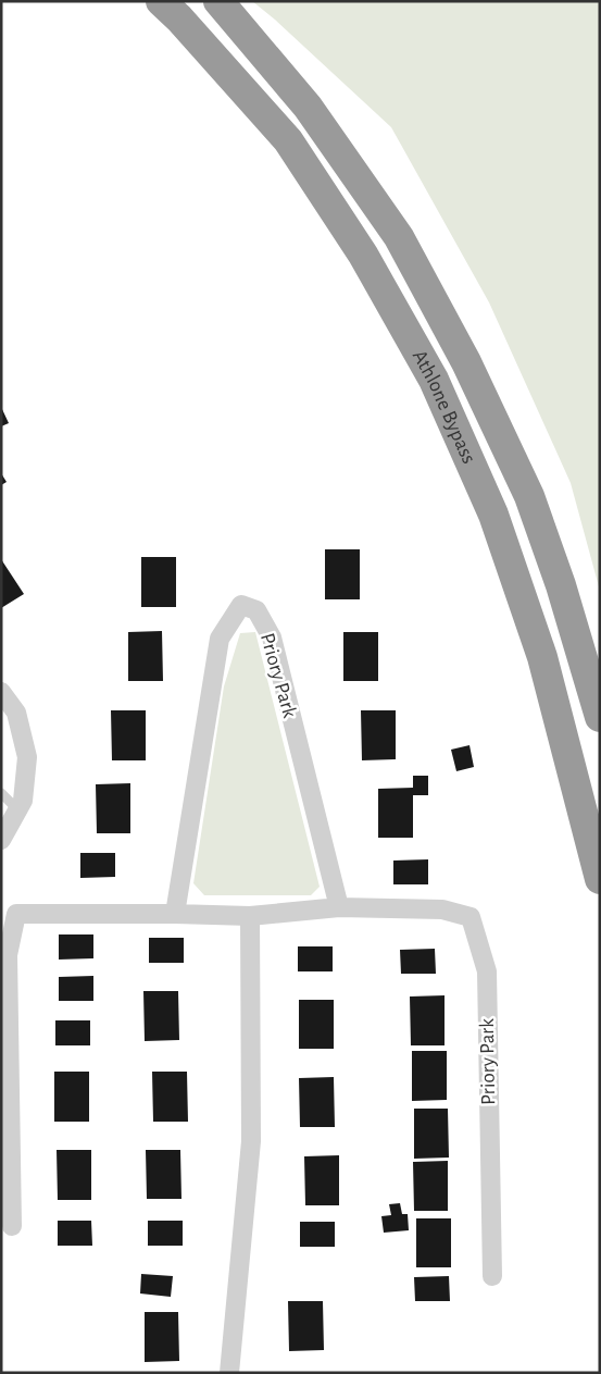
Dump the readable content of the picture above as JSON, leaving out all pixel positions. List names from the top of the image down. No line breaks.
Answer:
{"streets":{"highway":["Athlone Bypass"],"street":["Priory Park"]}}
